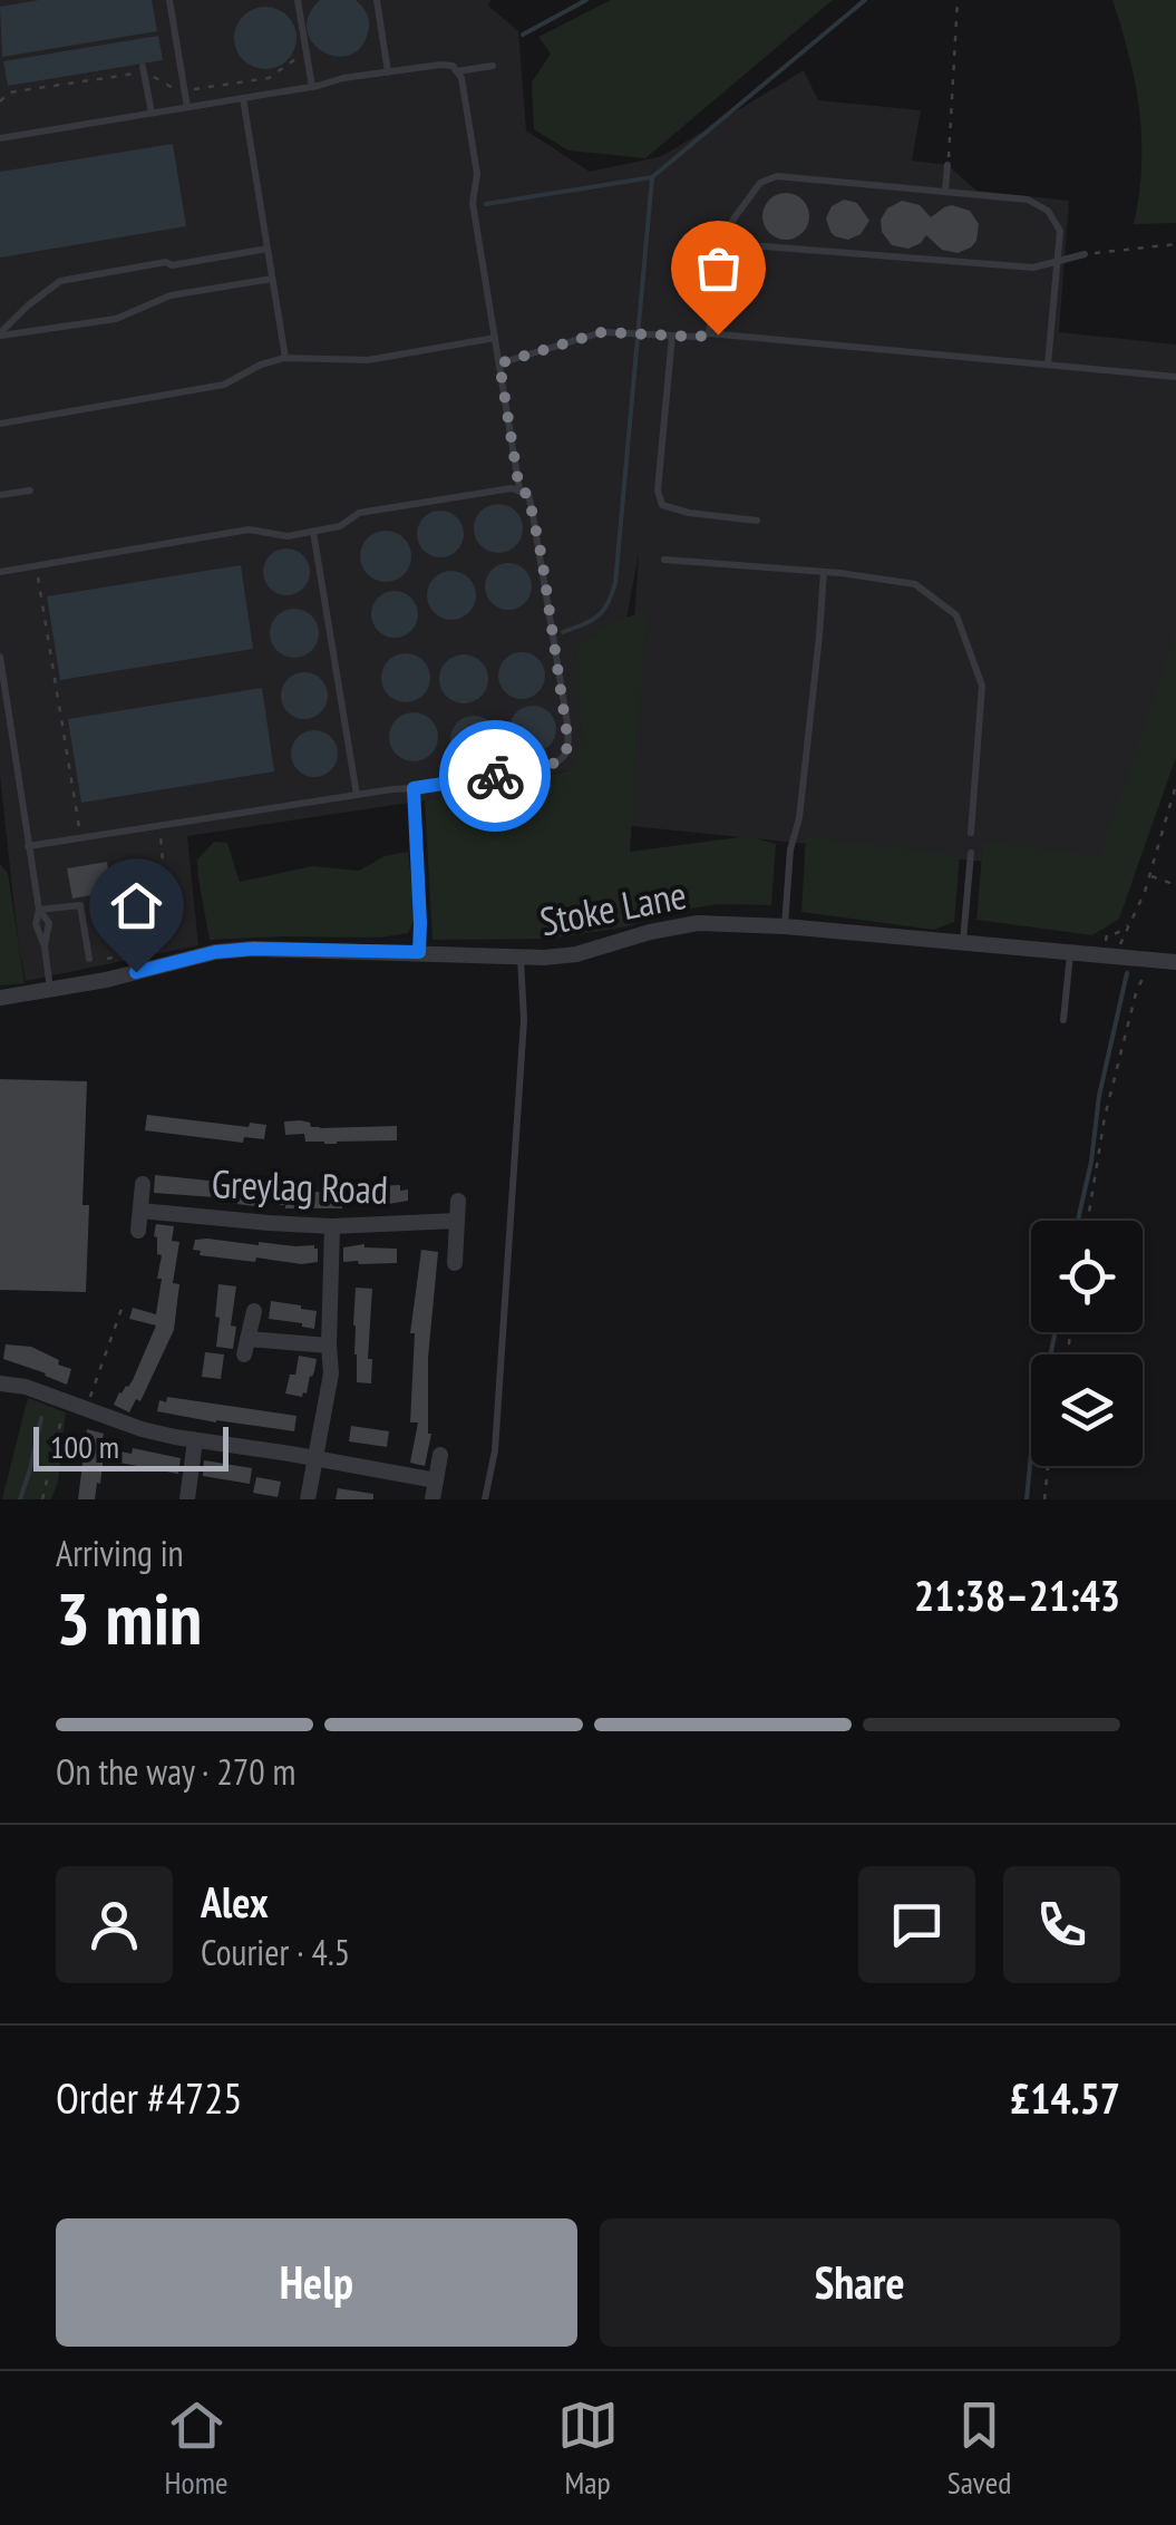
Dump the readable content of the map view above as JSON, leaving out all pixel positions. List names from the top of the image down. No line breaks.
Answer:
{"streets":{"street":["Stoke Lane","Greylag Road"]},"scale_bar":"100 m","page":{"scale":"100 m","heading":["3 min","Arriving in","21:38–21:43"],"panel":["Alex","Courier · 4.5","Order #4725","£14.57"],"bar":"On the way · 270 m","buttons":["Help","Share"],"tabs":["Home","Map","Saved"]}}
